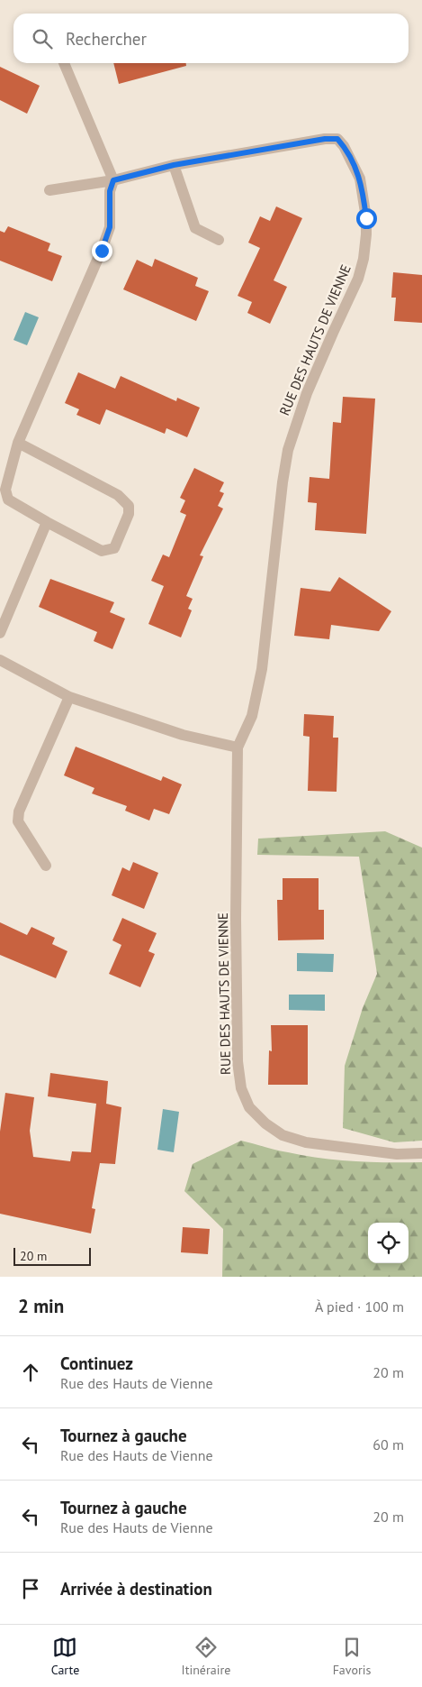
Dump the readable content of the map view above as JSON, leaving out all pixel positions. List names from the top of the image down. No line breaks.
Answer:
{"streets":{"street":["RUE DES HAUTS DE VIENNE"]},"scale_bar":"20 m","page":{"search":"Rechercher","scale":"20 m","heading":["2 min","À pied · 100 m"],"list":[["Continuez","Rue des Hauts de Vienne","20 m"],["Tournez à gauche","Rue des Hauts de Vienne","60 m"],["Tournez à gauche","Rue des Hauts de Vienne","20 m"],"Arrivée à destination"],"nav":["Carte","Itinéraire","Favoris"]}}
